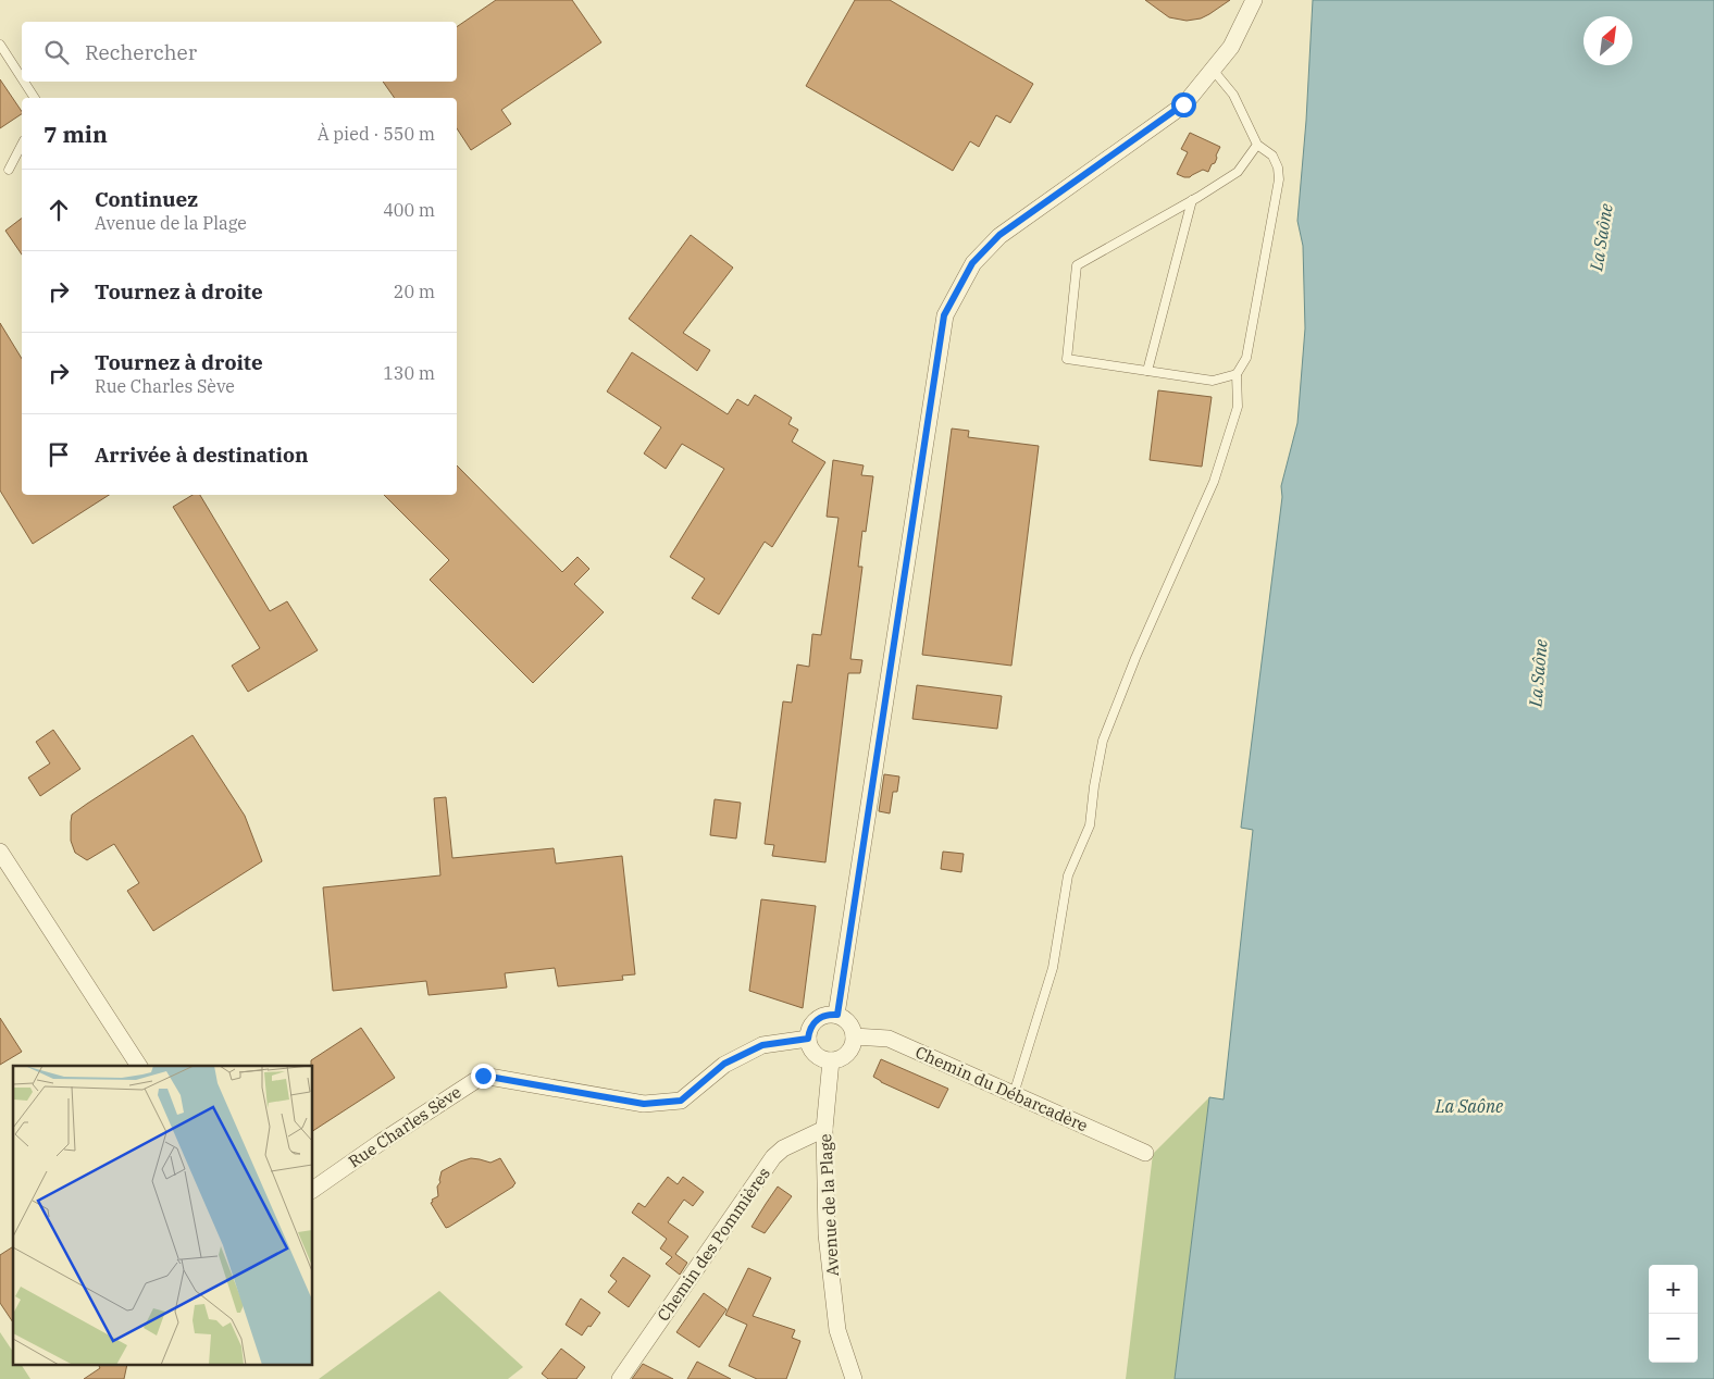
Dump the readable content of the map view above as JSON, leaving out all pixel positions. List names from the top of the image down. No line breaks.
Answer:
{"streets":{"street":["Chemin du Débarcadère","Rue Charles Sève","Avenue de la Plage","Chemin des Pommières"]},"crossings":[["Chemin du Débarcadère","Rue Charles Sève"],["Chemin du Débarcadère","Avenue de la Plage"],["Rue Charles Sève","Avenue de la Plage"],["Avenue de la Plage","Chemin des Pommières"]],"water":["La Saône"],"north":"top right","page":{"search":"Rechercher","heading":["7 min","À pied · 550 m"],"list":[["Continuez","Avenue de la Plage","400 m"],["Tournez à droite","20 m"],["Tournez à droite","Rue Charles Sève","130 m"],"Arrivée à destination"],"map_buttons":["+","−"]}}
